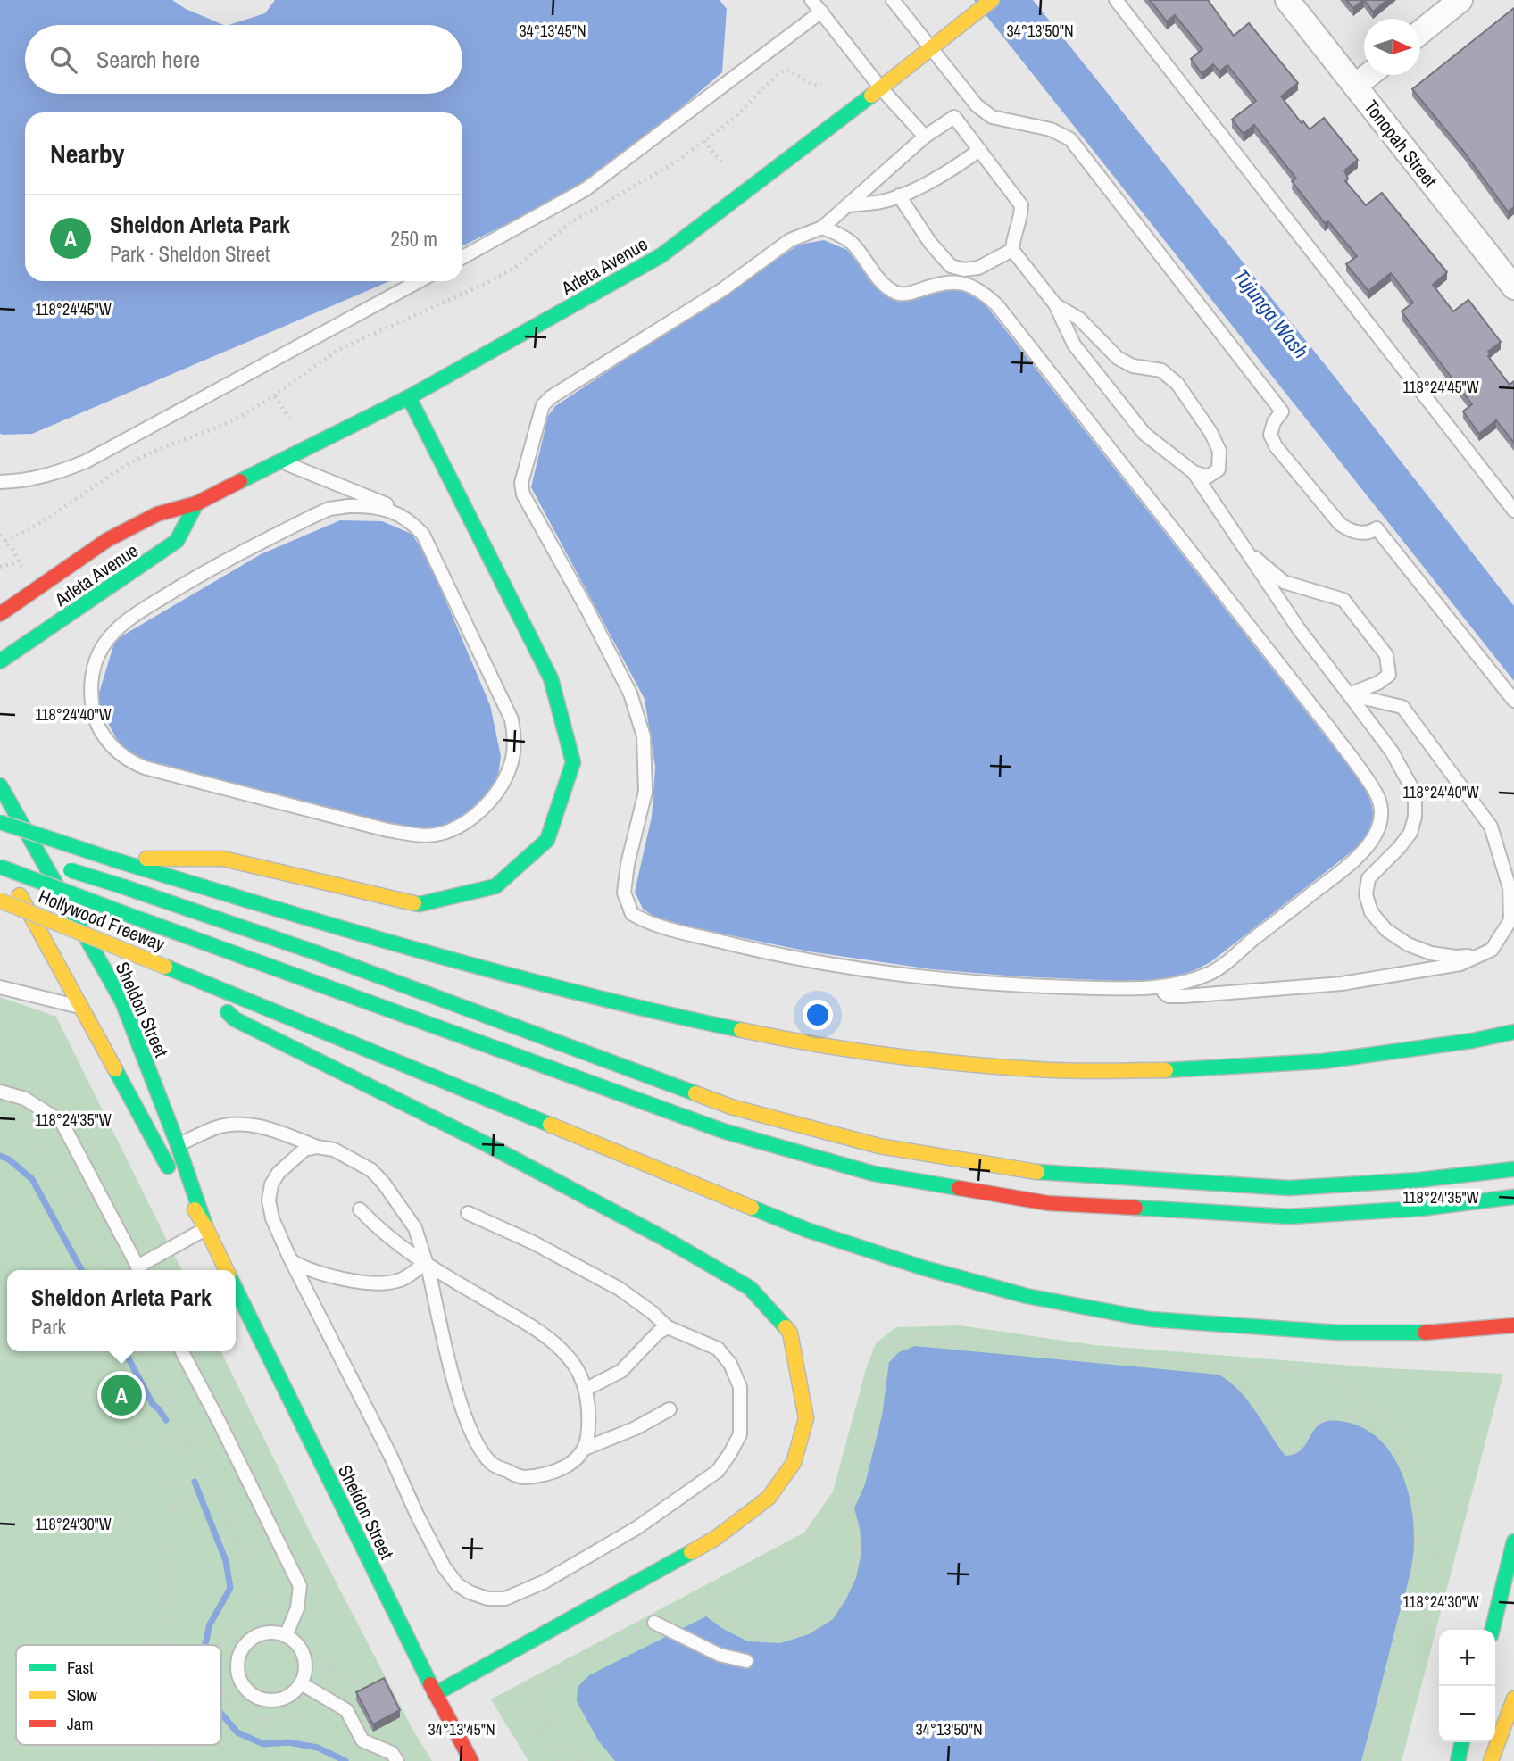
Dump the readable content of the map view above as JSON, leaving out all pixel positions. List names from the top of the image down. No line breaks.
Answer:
{"streets":{"main road":["Arleta Avenue","Hollywood Freeway","Sheldon Street"],"street":["Tonopah Street"]},"water":["Tujunga Wash"],"legend":["Fast","Slow","Jam"],"north":"right","page":{"search":"Search here","heading":"Nearby","list":[{"mark":"A","name":"Sheldon Arleta Park","note":"Park · Sheldon Street","value":"250 m"}],"popup":["Sheldon Arleta Park","Park"],"pins":"A","map_buttons":["+","−"]},"coordinates":["34°13'45\"N","34°13'50\"N","118°24'45\"W","118°24'40\"W","118°24'35\"W","118°24'30\"W"]}
